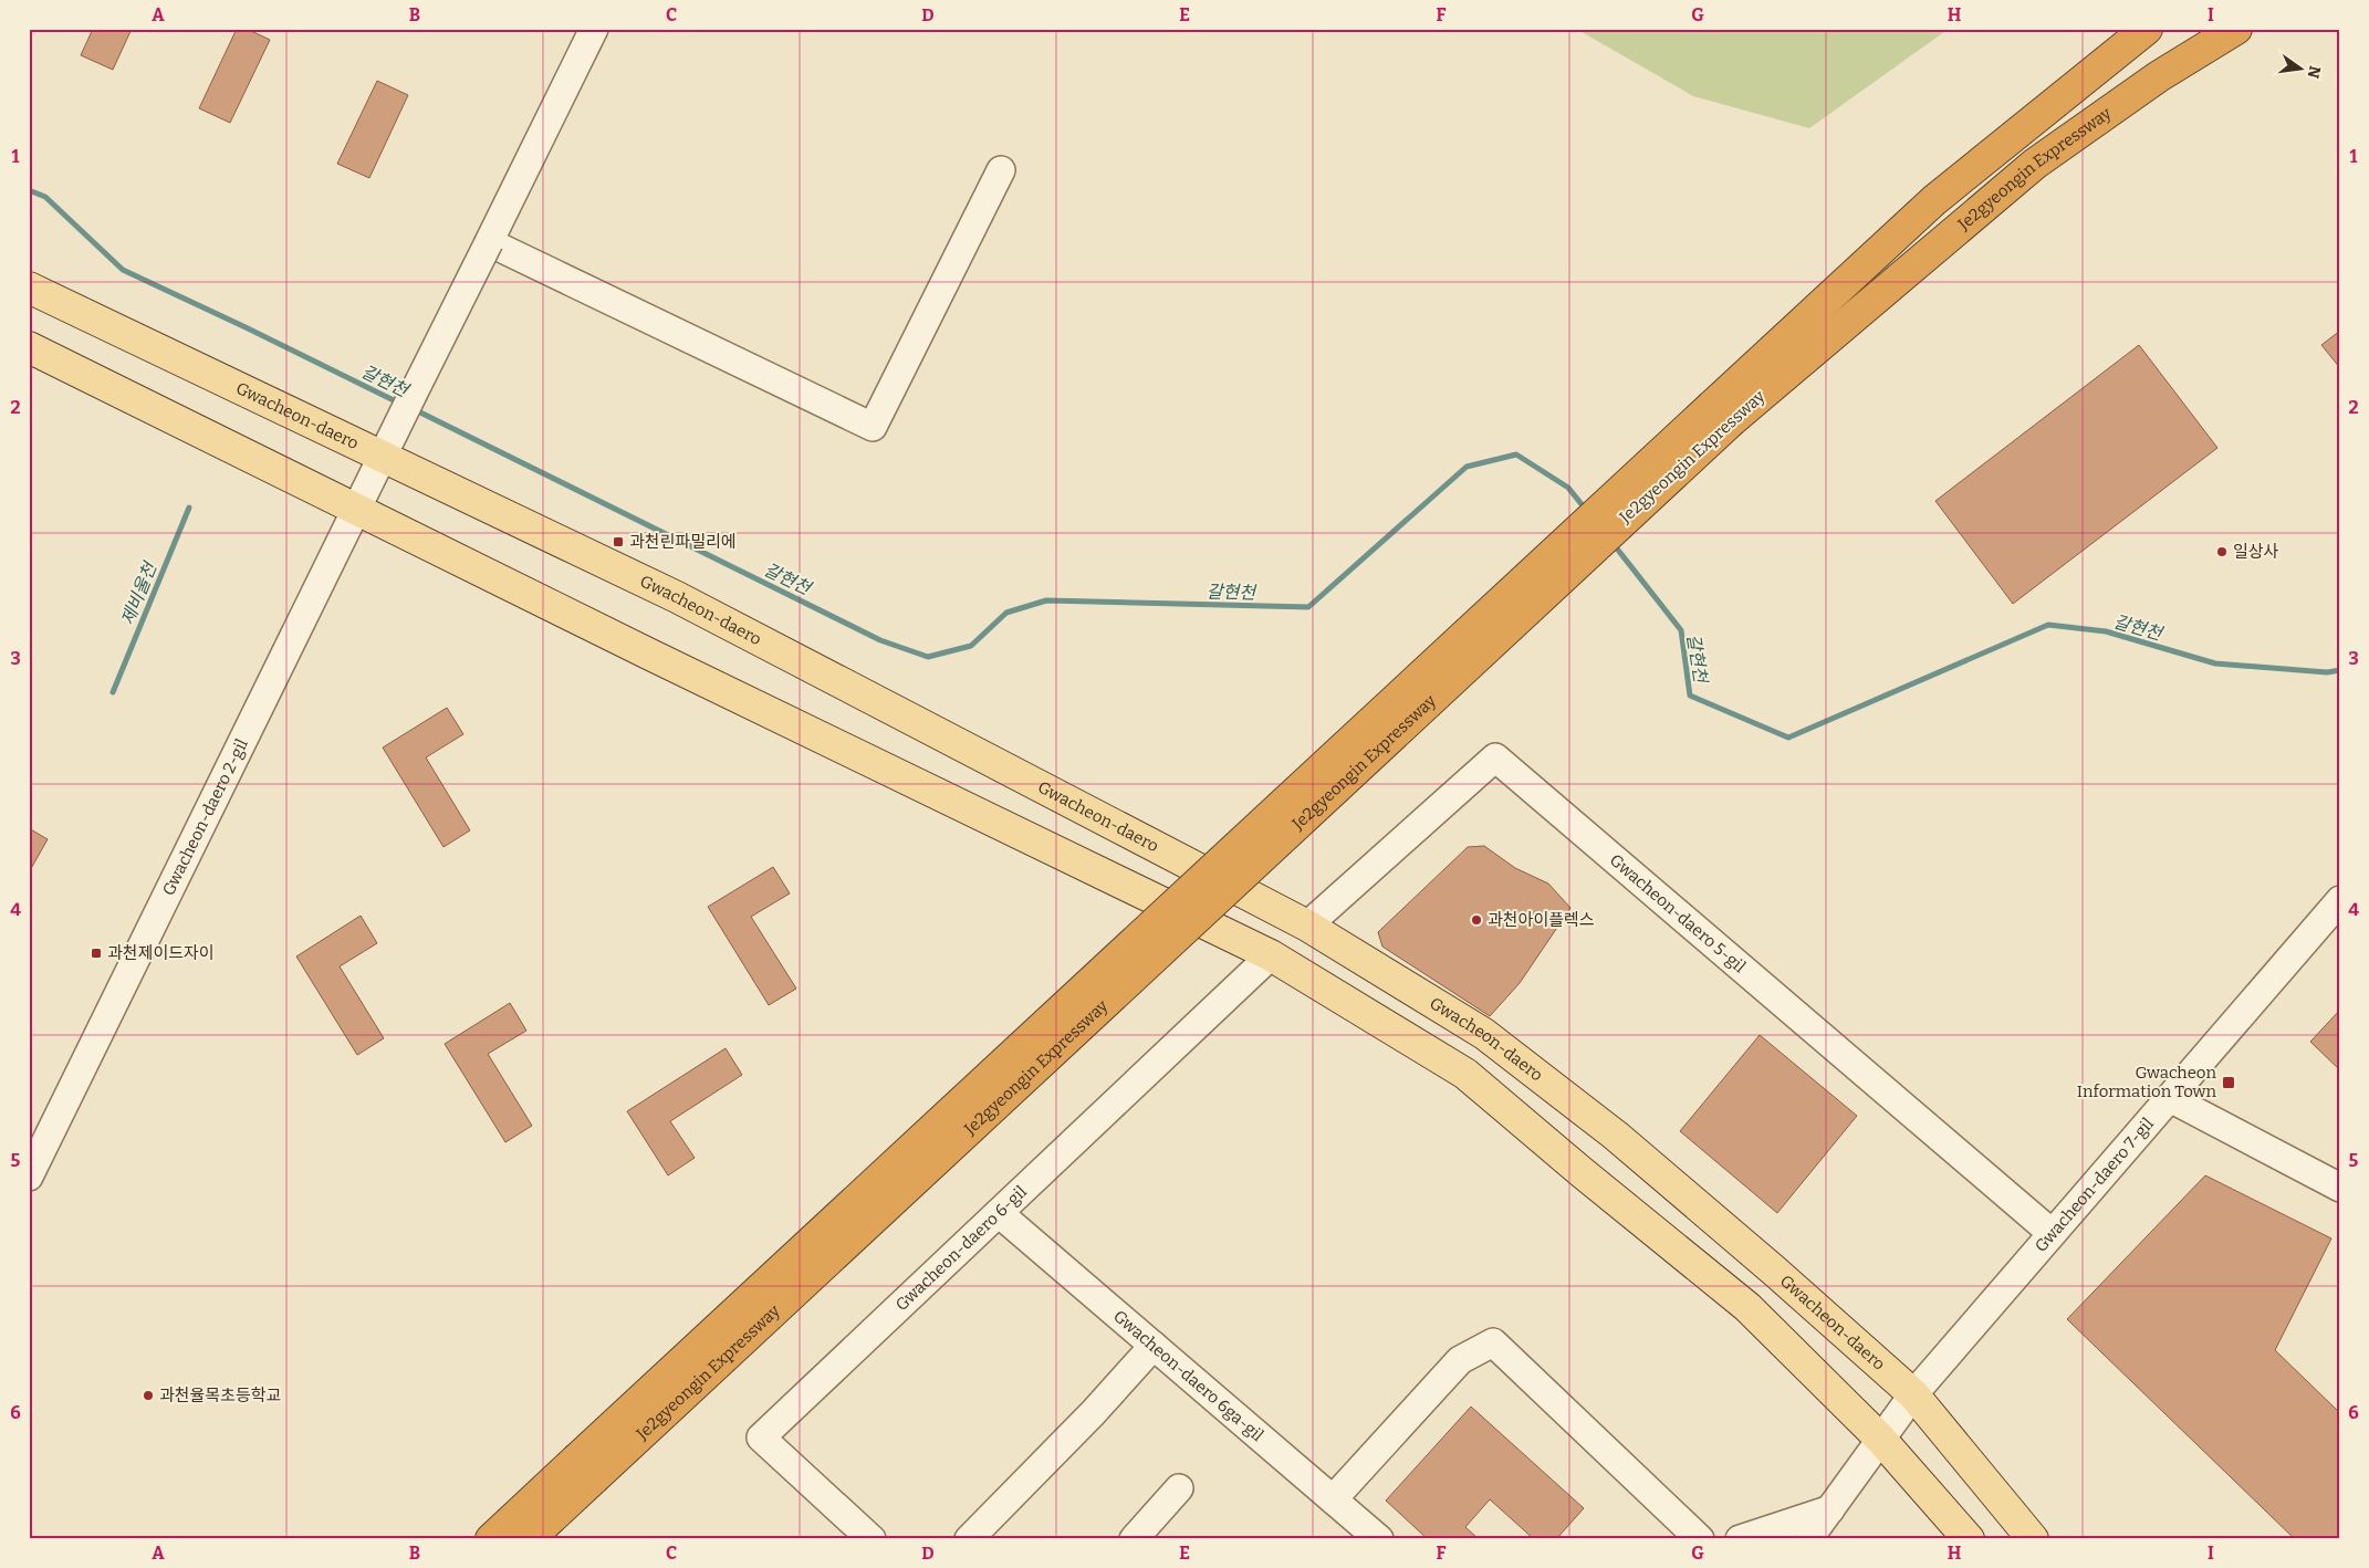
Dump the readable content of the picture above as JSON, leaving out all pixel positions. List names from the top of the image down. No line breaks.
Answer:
{"streets":{"highway":["Je2gyeongin Expressway"],"main road":["Gwacheon-daero"],"street":["Gwacheon-daero 2-gil","Gwacheon-daero 5-gil","Gwacheon-daero 7-gil","Gwacheon-daero 6-gil","Gwacheon-daero 6ga-gil"]},"crossings":[["Gwacheon-daero","Gwacheon-daero 2-gil"],["Gwacheon-daero","Gwacheon-daero 5-gil"],["Gwacheon-daero","Gwacheon-daero 7-gil"],["Gwacheon-daero 5-gil","Gwacheon-daero 7-gil"],["Gwacheon-daero 6-gil","Gwacheon-daero 6ga-gil"]],"water":["갈현천","제비울천"],"places":{"transit":["과천린파밀리에","과천제이드자이","Gwacheon Information Town"],"other":["일상사","과천아이플렉스","과천율목초등학교"]},"north":"right","grid":{"columns":["A","B","C","D","E","F","G","H","I"],"rows":["1","2","3","4","5","6"]}}
